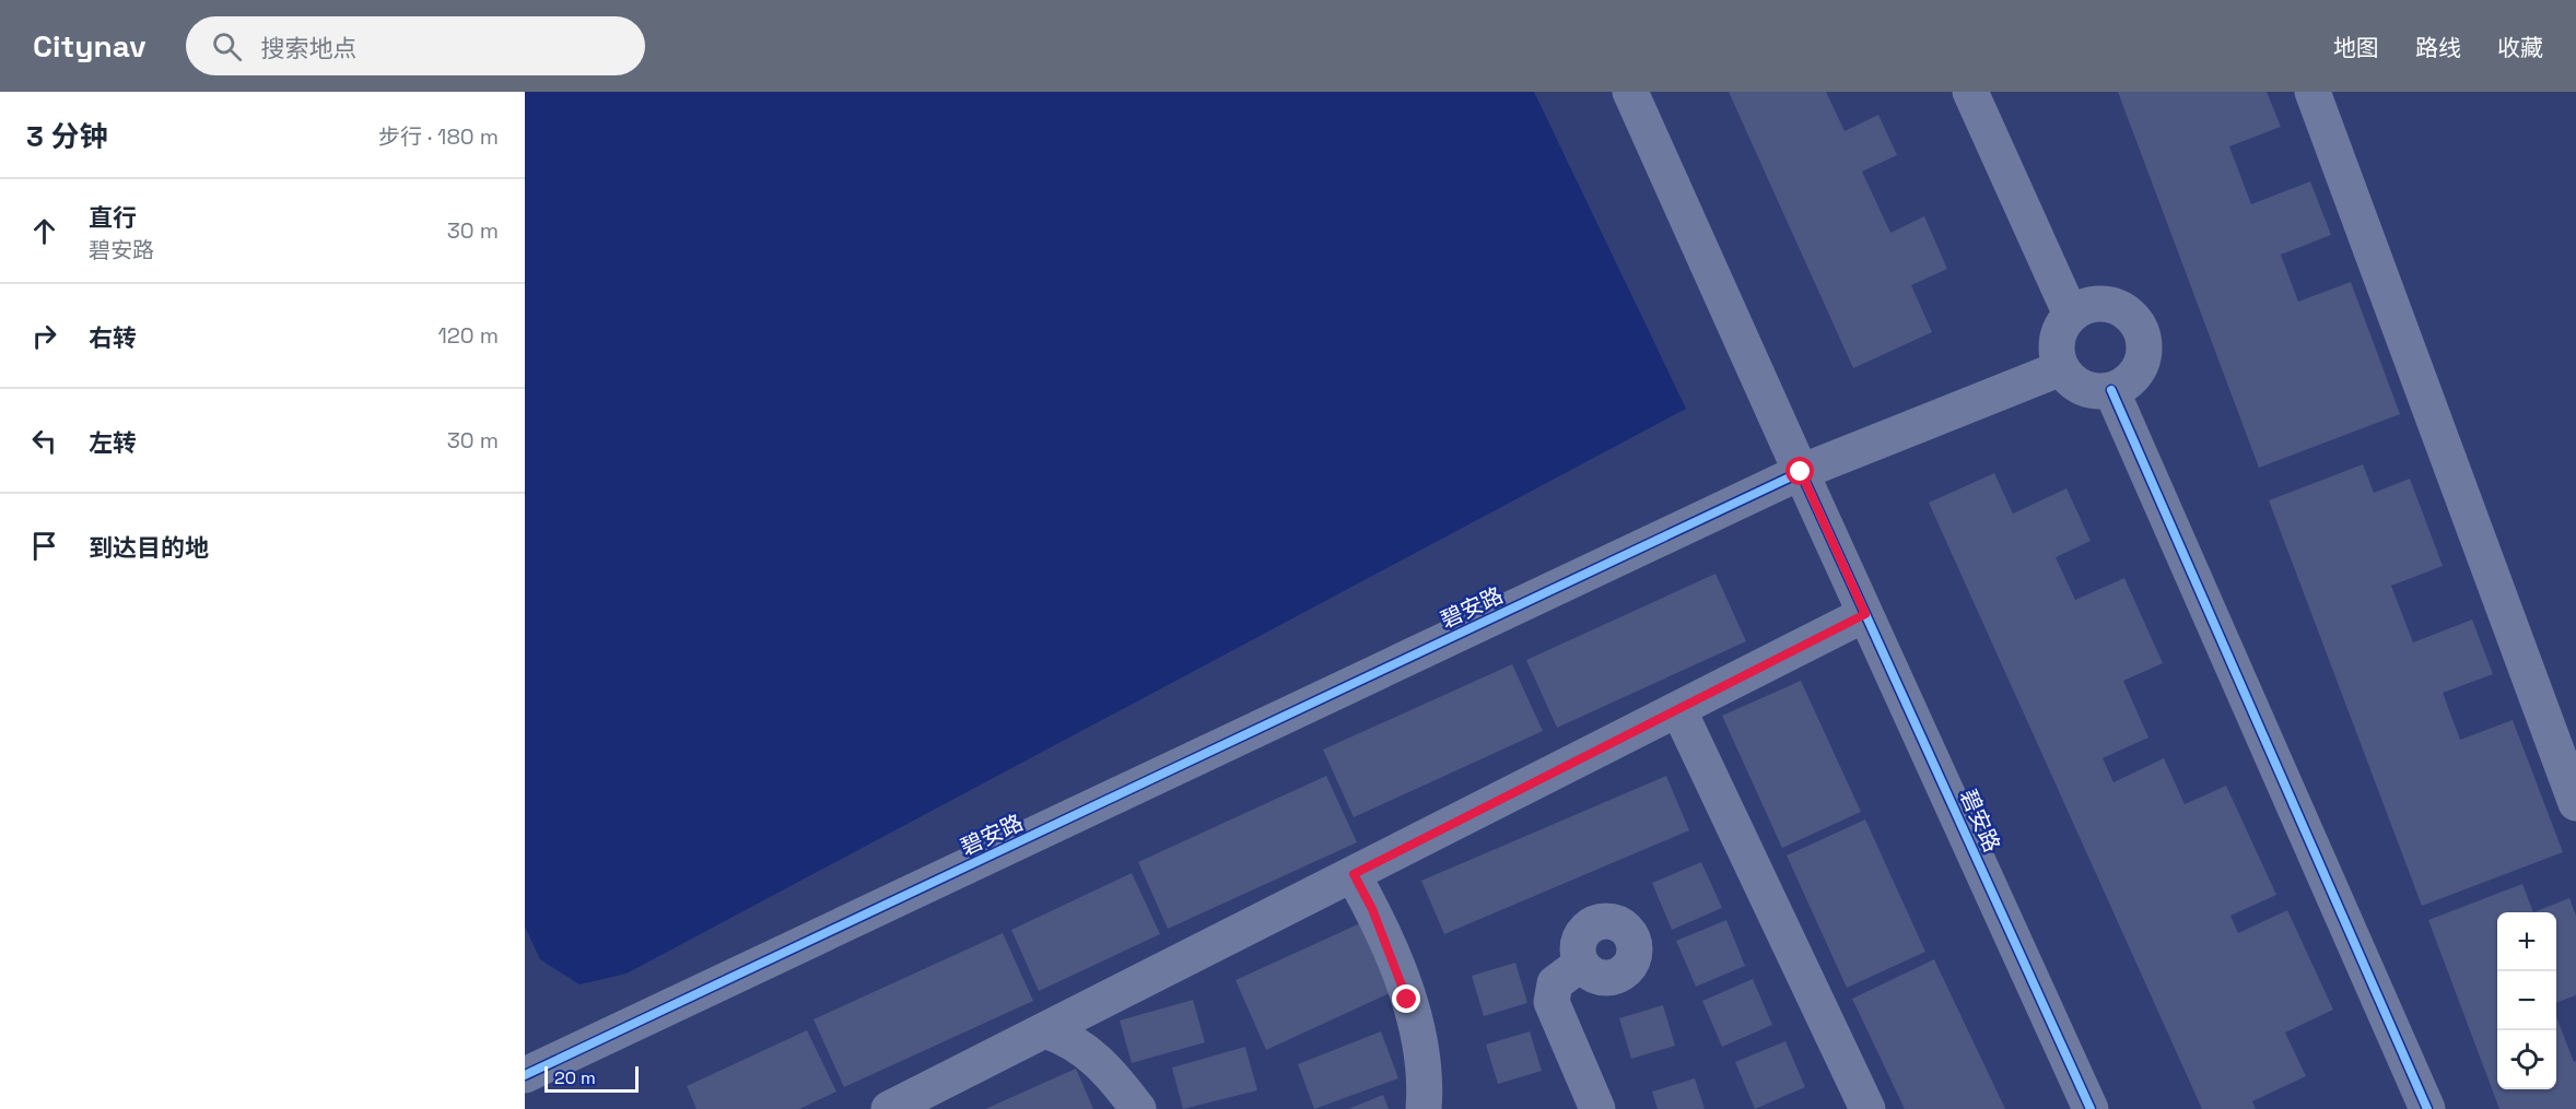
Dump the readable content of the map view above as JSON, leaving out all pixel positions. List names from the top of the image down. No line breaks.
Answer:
{"streets":{"street":["碧安路"]},"scale_bar":"20 m","page":{"header":"Citynav","search":"搜索地点","nav":["地图","路线","收藏"],"heading":["3 分钟","步行 · 180 m"],"list":[["直行","碧安路","30 m"],["右转","120 m"],["左转","30 m"],"到达目的地"],"map_buttons":["+","−"],"scale":"20 m"}}
